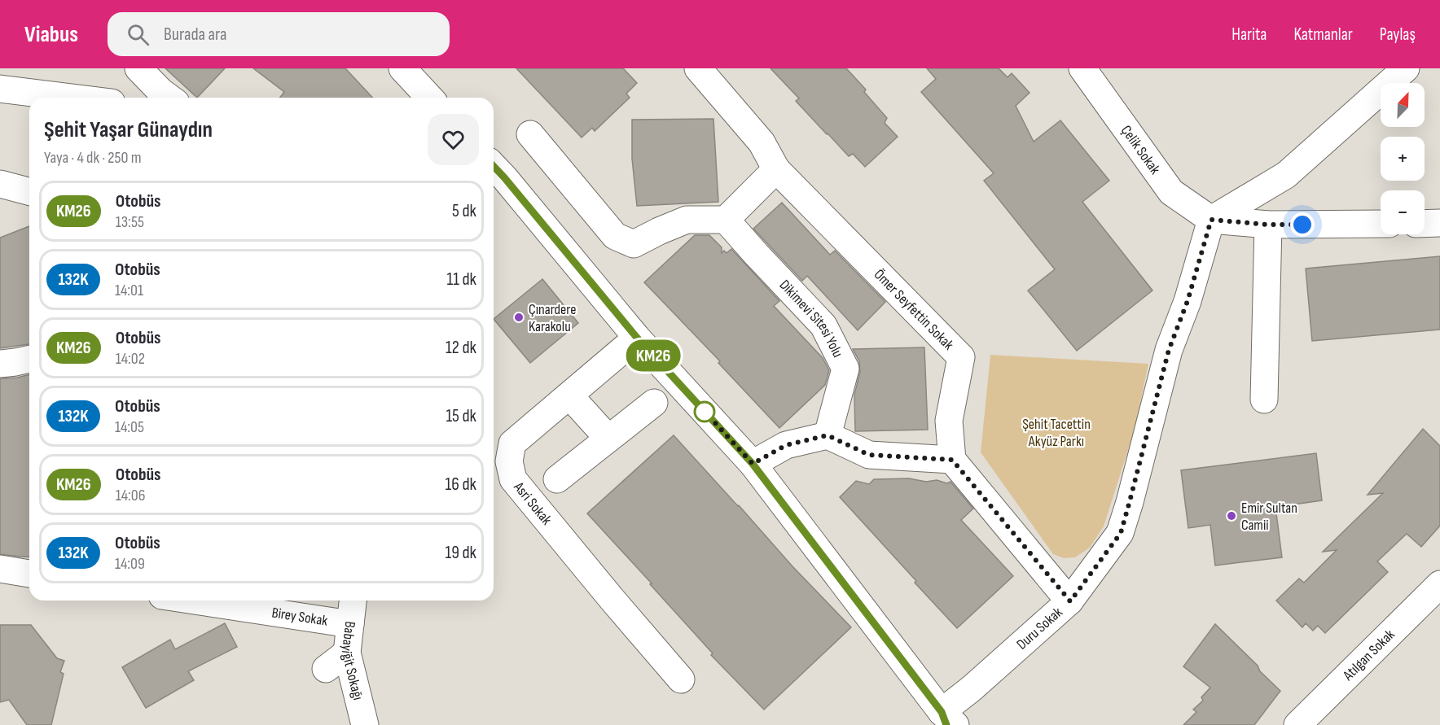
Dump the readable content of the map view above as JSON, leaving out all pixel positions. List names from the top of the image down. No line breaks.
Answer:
{"streets":{"street":["Çelik Sokak","Ömer Seyfettin Sokak","Dikimevi Sitesi Yolu","Asri Sokak","Birey Sokak","Duru Sokak","Atılgan Sokak","Babayiğit Sokağı"]},"crossings":[["Çelik Sokak","Duru Sokak"],["Birey Sokak","Babayiğit Sokağı"]],"parks":["Şehit Tacettin Akyüz Parkı"],"places":["Çınardere Karakolu","Emir Sultan Camii"],"lines":["bus line KM26"],"north":"top right","page":{"header":"Viabus","search":"Burada ara","nav":["Harita","Katmanlar","Paylaş"],"on_map":"KM26","map_buttons":["+","−"],"heading":["Şehit Yaşar Günaydın","Yaya · 4 dk · 250 m"],"list":[{"mark":"KM26","name":"Otobüs","note":"13:55","value":"5 dk"},{"mark":"132K","name":"Otobüs","note":"14:01","value":"11 dk"},{"mark":"KM26","name":"Otobüs","note":"14:02","value":"12 dk"},{"mark":"132K","name":"Otobüs","note":"14:05","value":"15 dk"},{"mark":"KM26","name":"Otobüs","note":"14:06","value":"16 dk"},{"mark":"132K","name":"Otobüs","note":"14:09","value":"19 dk"}]}}
